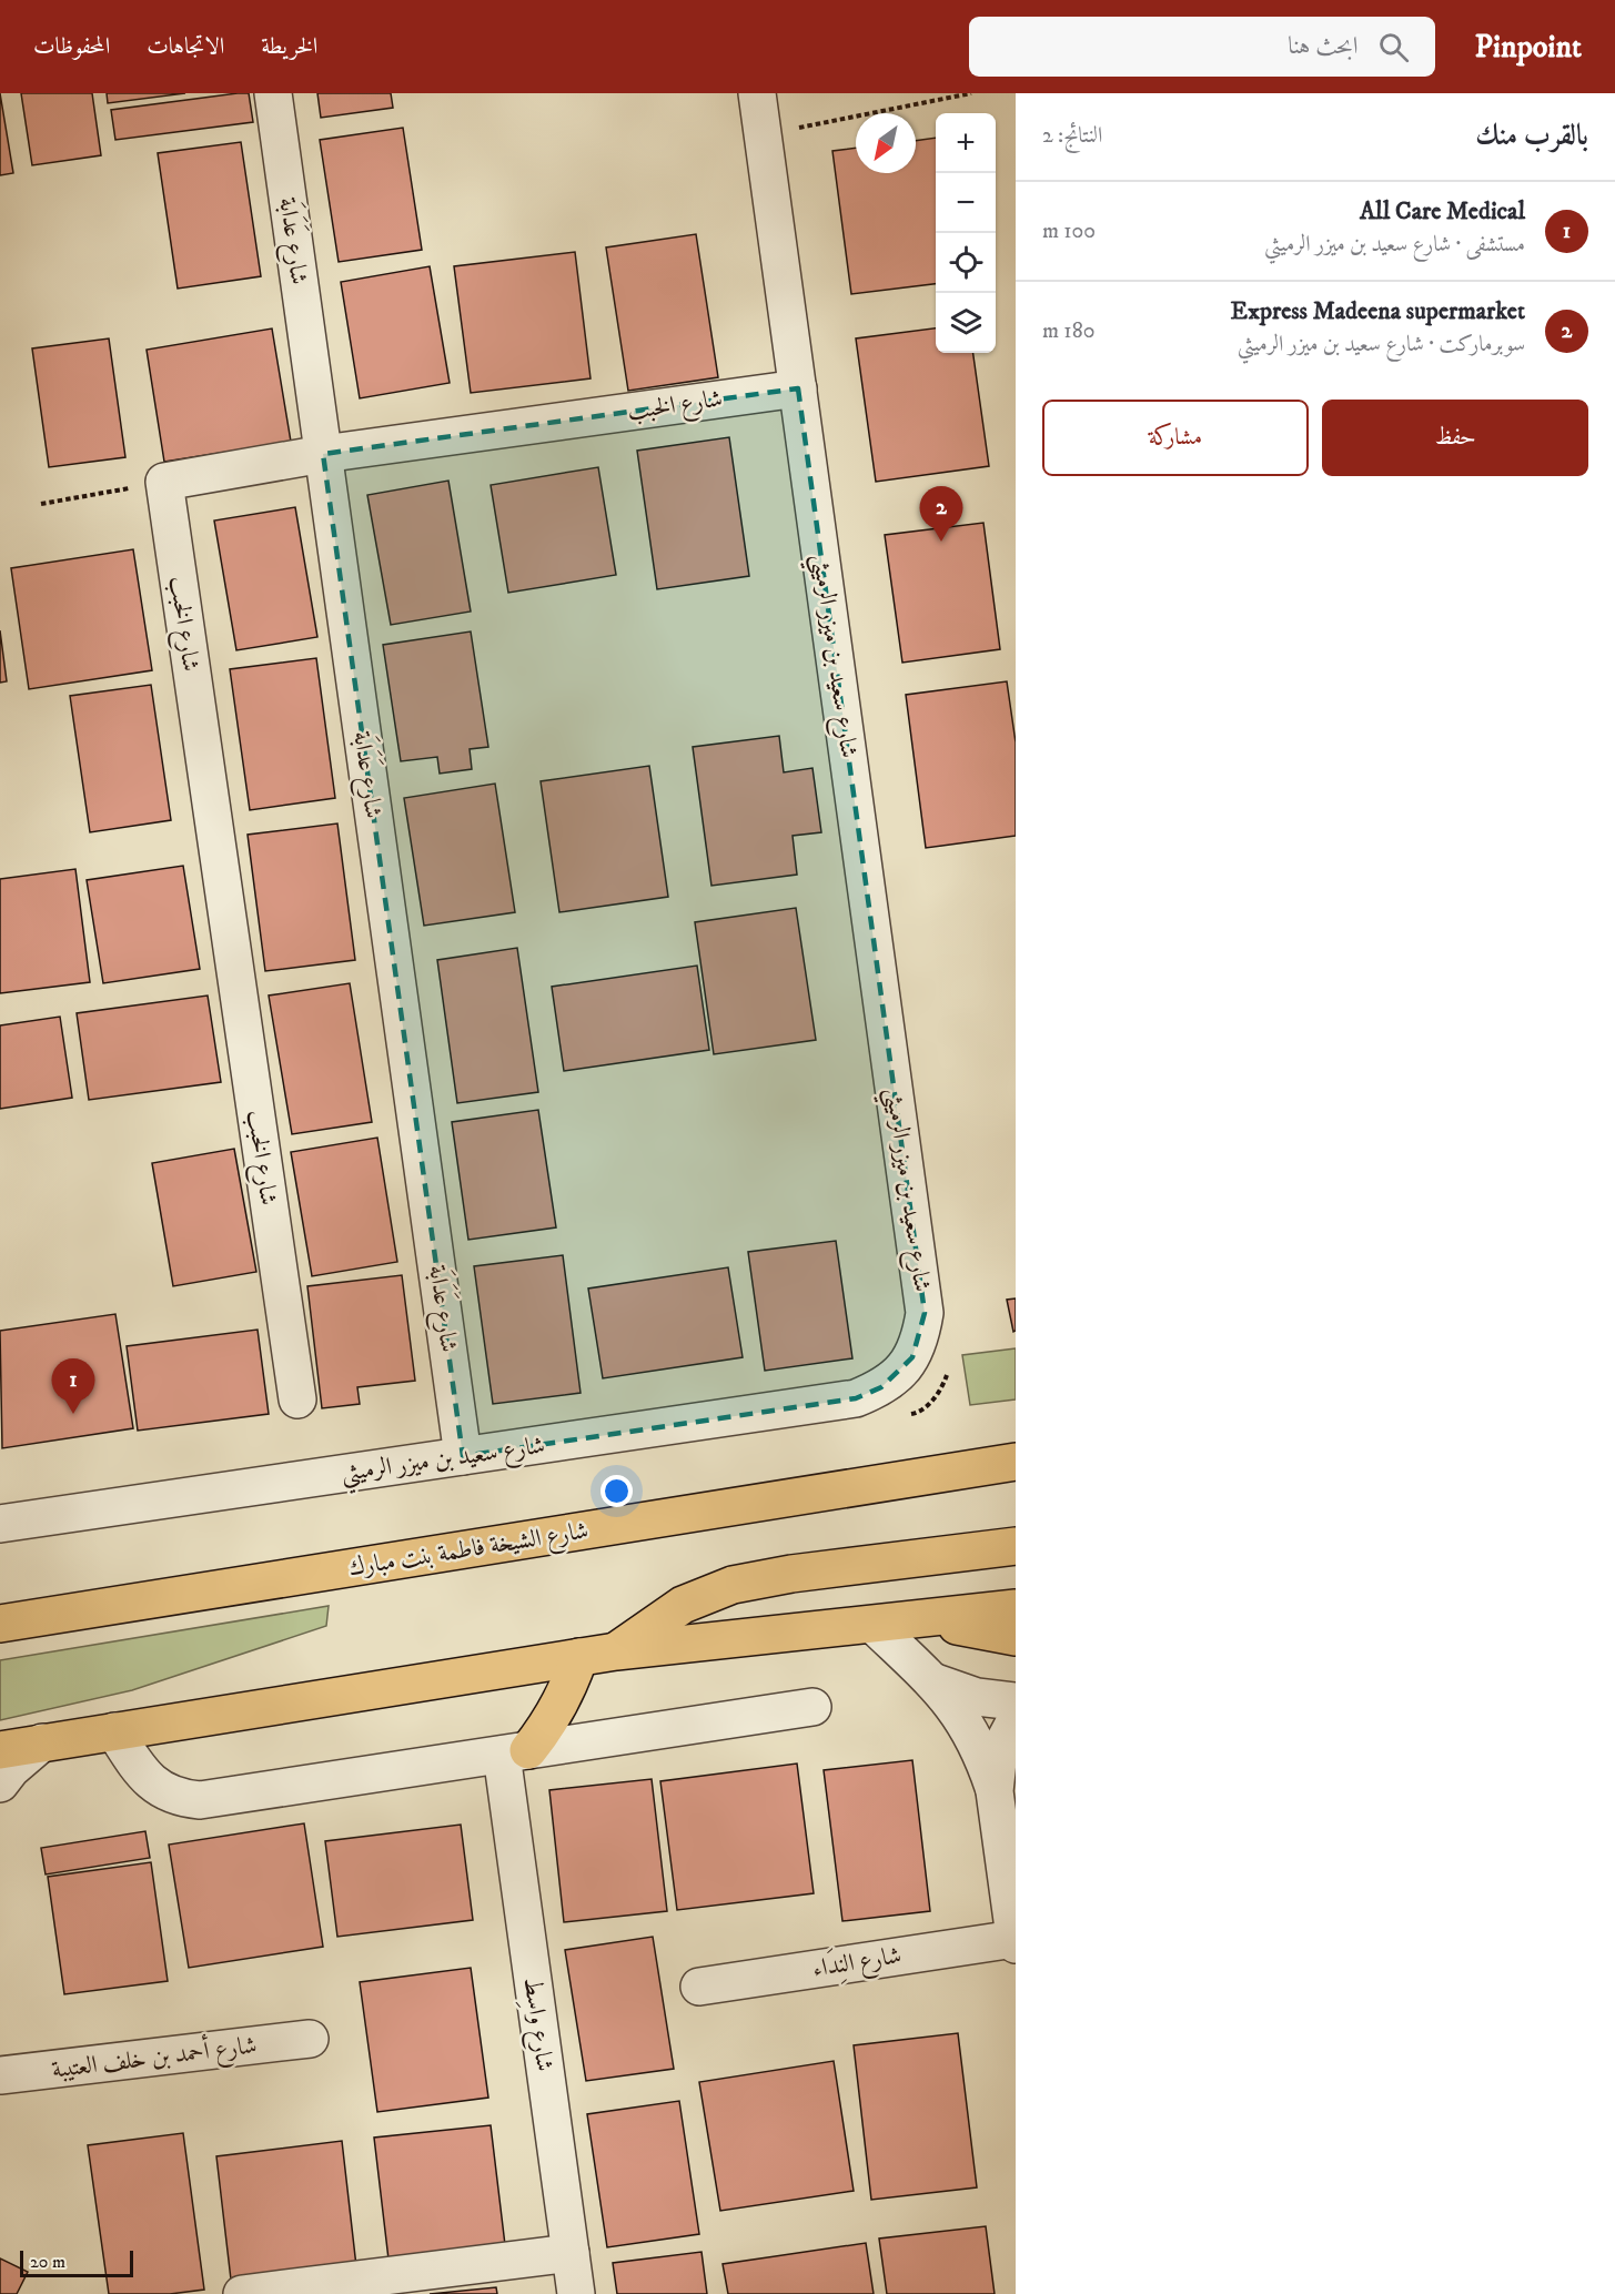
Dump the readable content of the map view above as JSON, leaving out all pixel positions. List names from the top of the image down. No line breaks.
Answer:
{"streets":{"main road":["شارع الشيخة فاطمة بنت مبارك"],"street":["شارع عَدَابَة","شارع الخبب","شارع سعيد بن ميزر الرميثي","شارع النِدَاء","شارع واسِط","شارع أحمد بن خلف العتيبة"]},"crossings":[["شارع عَدَابَة","شارع الخبب"],["شارع عَدَابَة","شارع سعيد بن ميزر الرميثي"],["شارع الخبب","شارع سعيد بن ميزر الرميثي"]],"scale_bar":"20 m","north":"bottom left","page":{"header":"Pinpoint","search":"ابحث هنا","nav":["الخريطة","الاتجاهات","المحفوظات"],"heading":["بالقرب منك","النتائج: 2"],"map_buttons":["+","−"],"list":[{"mark":"1","name":"All Care Medical","note":"مستشفى · شارع سعيد بن ميزر الرميثي","value":"100 m"},{"mark":"2","name":"Express Madeena supermarket","note":"سوبرماركت · شارع سعيد بن ميزر الرميثي","value":"180 m"}],"buttons":["حفظ","مشاركة"],"pins":["2","1"],"scale":"20 m"}}
